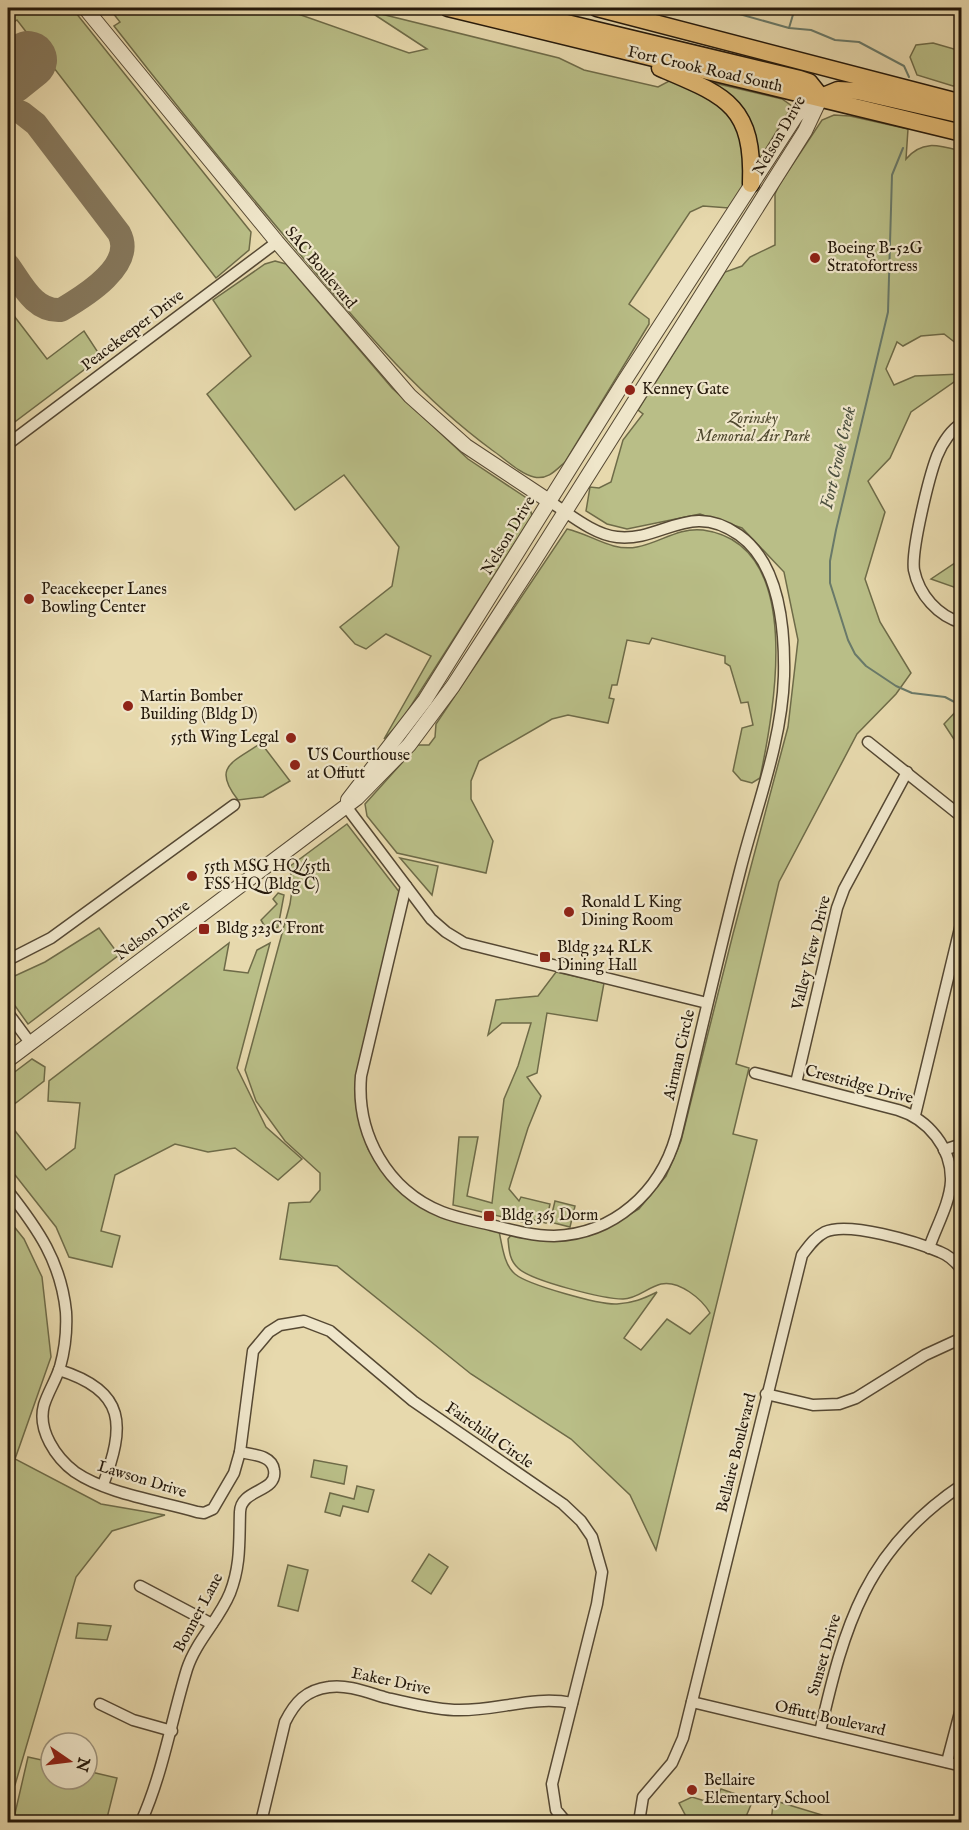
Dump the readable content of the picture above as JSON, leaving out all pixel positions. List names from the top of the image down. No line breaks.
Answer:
{"streets":{"main road":["Fort Crook Road South"],"street":["Nelson Drive","SAC Boulevard","Peacekeeper Drive","Valley View Drive","Airman Circle","Crestridge Drive","Fairchild Circle","Bellaire Boulevard","Lawson Drive","Bonner Lane","Sunset Drive","Eaker Drive","Offutt Boulevard"]},"crossings":[["Fort Crook Road South","Nelson Drive"],["Nelson Drive","SAC Boulevard"],["SAC Boulevard","Peacekeeper Drive"],["SAC Boulevard","Airman Circle"],["Valley View Drive","Crestridge Drive"],["Crestridge Drive","Bellaire Boulevard"],["Fairchild Circle","Lawson Drive"],["Fairchild Circle","Bonner Lane"],["Fairchild Circle","Eaker Drive"],["Bellaire Boulevard","Offutt Boulevard"],["Lawson Drive","Bonner Lane"],["Sunset Drive","Offutt Boulevard"]],"water":["Fort Crook Creek"],"parks":["Zorinsky Memorial Air Park"],"places":{"other":["Boeing B-52G Stratofortress","Kenney Gate","Peacekeeper Lanes Bowling Center","Martin Bomber Building (Bldg D)","55th Wing Legal","US Courthouse at Offutt","55th MSG HQ/55th FSS HQ (Bldg C)","Ronald L King Dining Room","Bellaire Elementary School"],"transit":["Bldg 323C Front","Bldg 324 RLK Dining Hall","Bldg 365 Dorm"]},"north":"right"}
